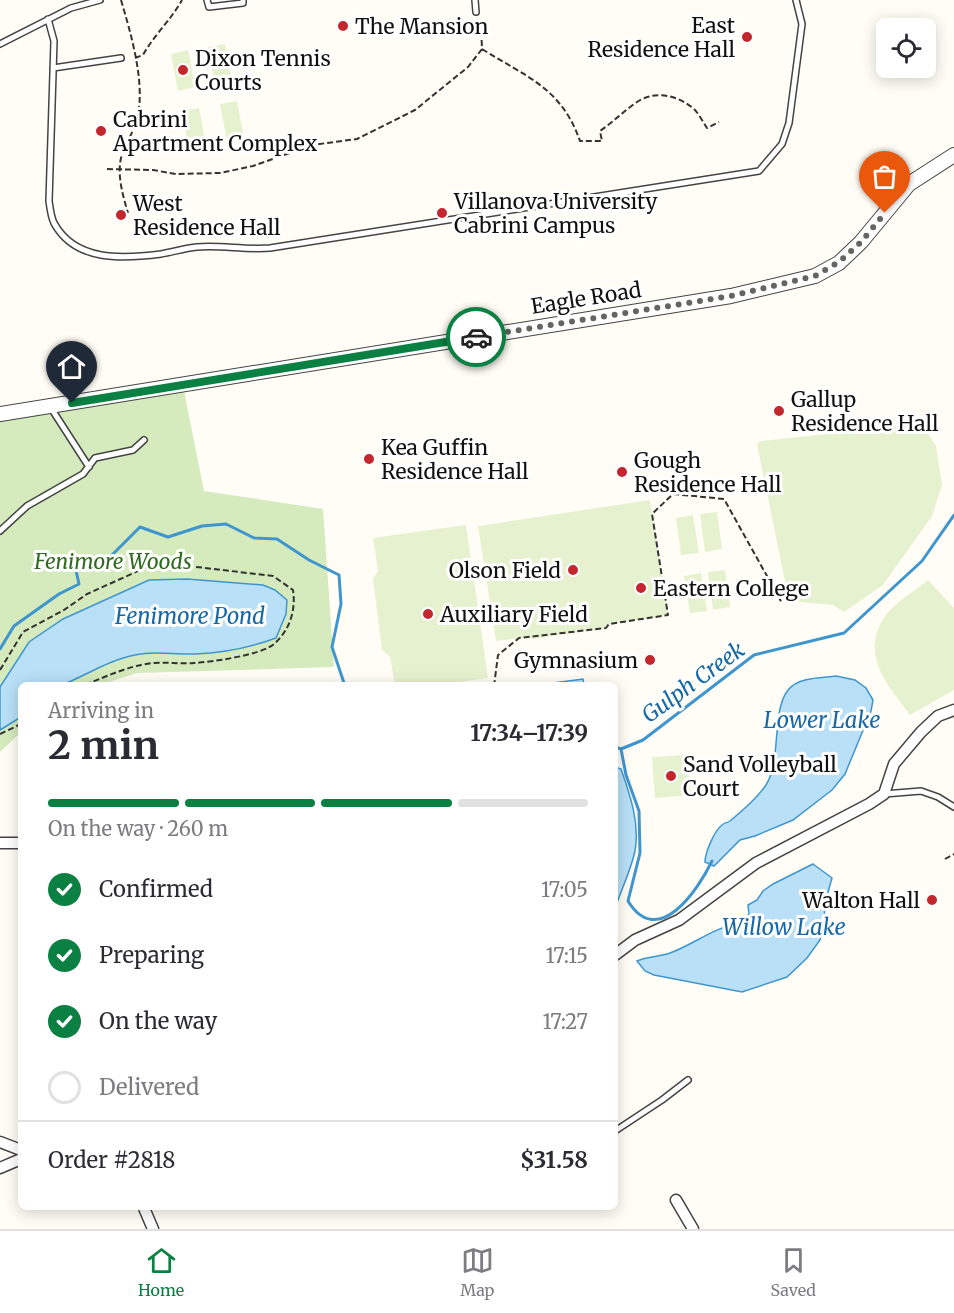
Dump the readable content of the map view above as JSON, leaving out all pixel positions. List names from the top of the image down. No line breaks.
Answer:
{"streets":{"street":["Eagle Road"]},"water":["Fenimore Pond","Gulph Creek","Lower Lake","Willow Lake"],"parks":["Fenimore Woods"],"places":["The Mansion","East Residence Hall","Dixon Tennis Courts","Cabrini Apartment Complex","Villanova University Cabrini Campus","West Residence Hall","Gallup Residence Hall","Kea Guffin Residence Hall","Gough Residence Hall","Olson Field","Eastern College","Auxiliary Field","Gymnasium","Sand Volleyball Court","Walton Hall"],"page":{"heading":["2 min","Arriving in","17:34–17:39"],"panel":["Order #2818","$31.58"],"bar":"On the way · 260 m","list":[["Confirmed","17:05"],["Preparing","17:15"],["On the way","17:27"],"Delivered"],"tabs":["Home","Map","Saved"]}}
